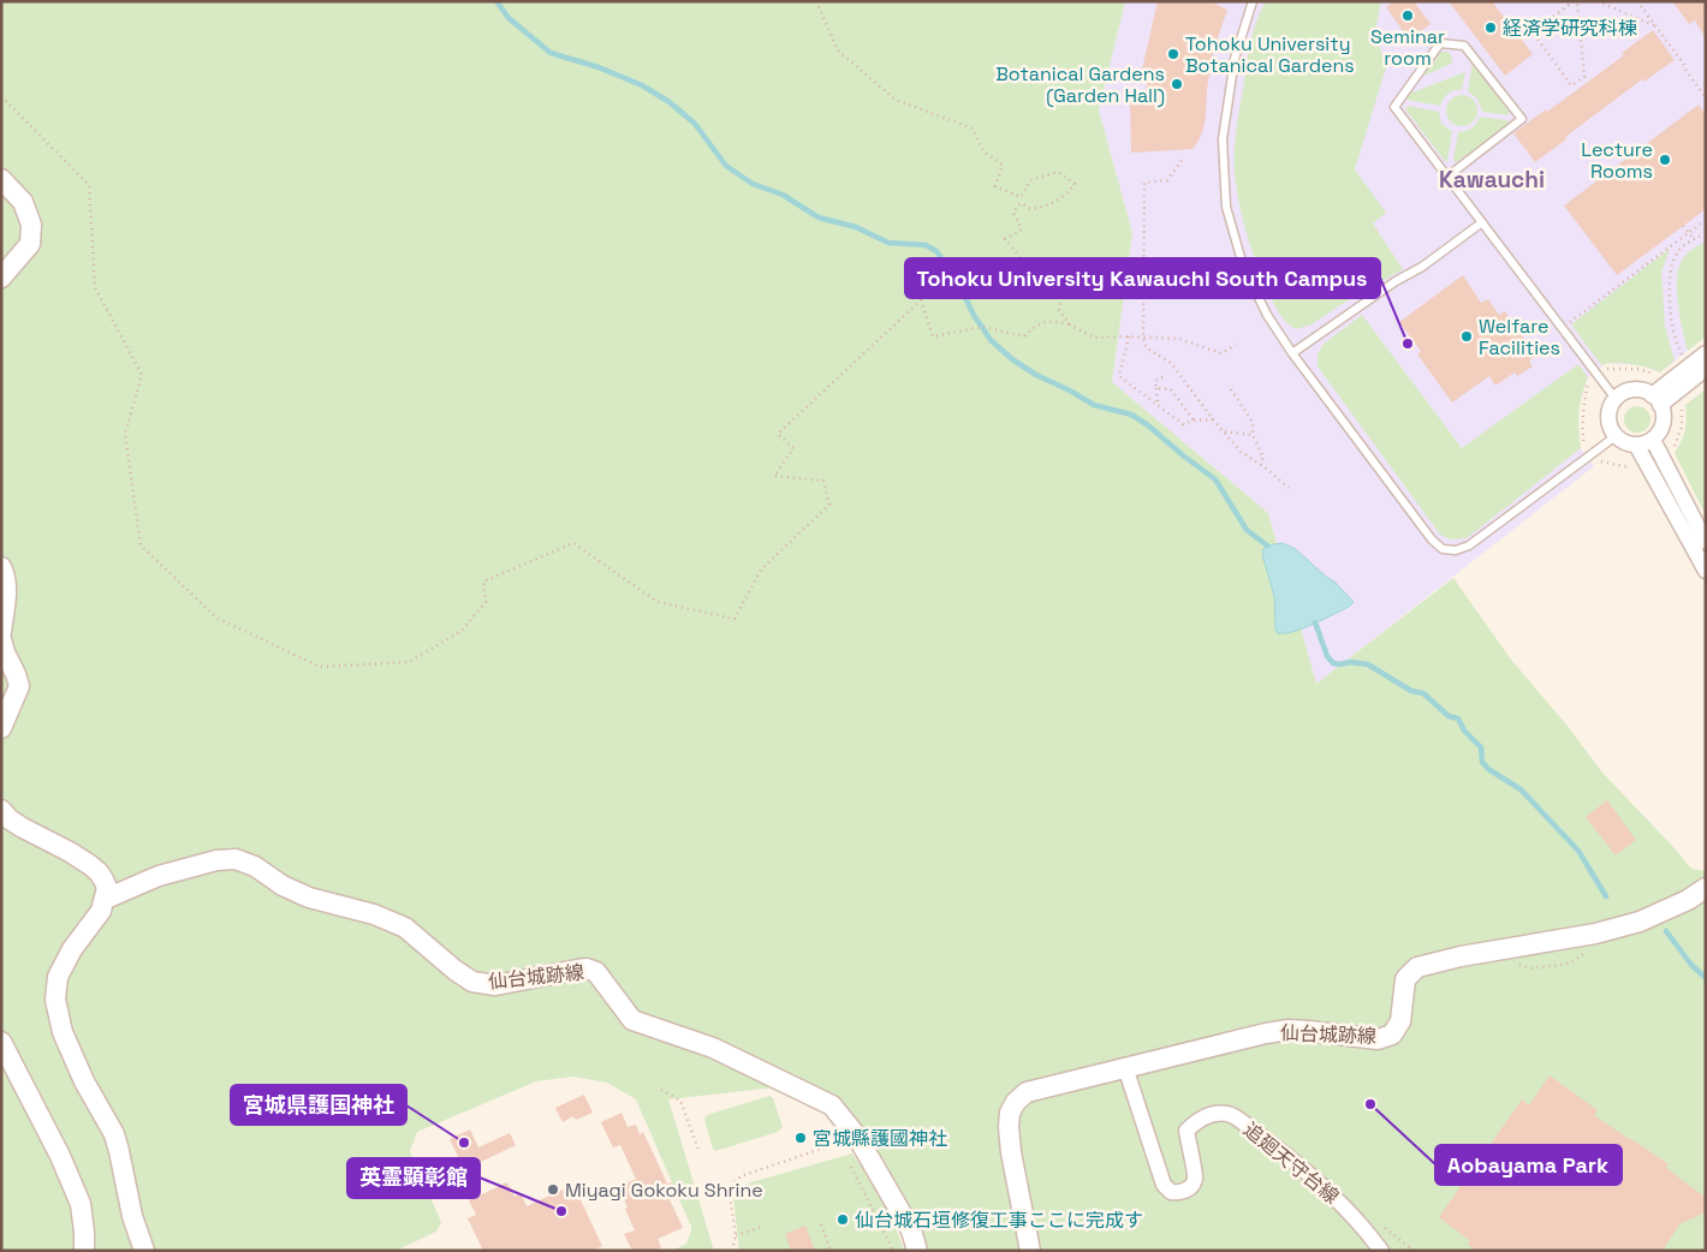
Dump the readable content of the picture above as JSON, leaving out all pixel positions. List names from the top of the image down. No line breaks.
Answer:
{"streets":{"street":["仙台城跡線","追廻天守台線"]},"crossings":[["仙台城跡線","追廻天守台線"]],"districts":["Kawauchi"],"places":["Seminar room","経済学研究科棟","Tohoku University Botanical Gardens","Botanical Gardens (Garden Hall)","Lecture Rooms","Welfare Facilities","Tohoku University Kawauchi South Campus","Aobayama Park","宮城縣護國神社","宮城県護国神社","Miyagi Gokoku Shrine","英霊顕彰館","仙台城石垣修復工事ここに完成す"]}
